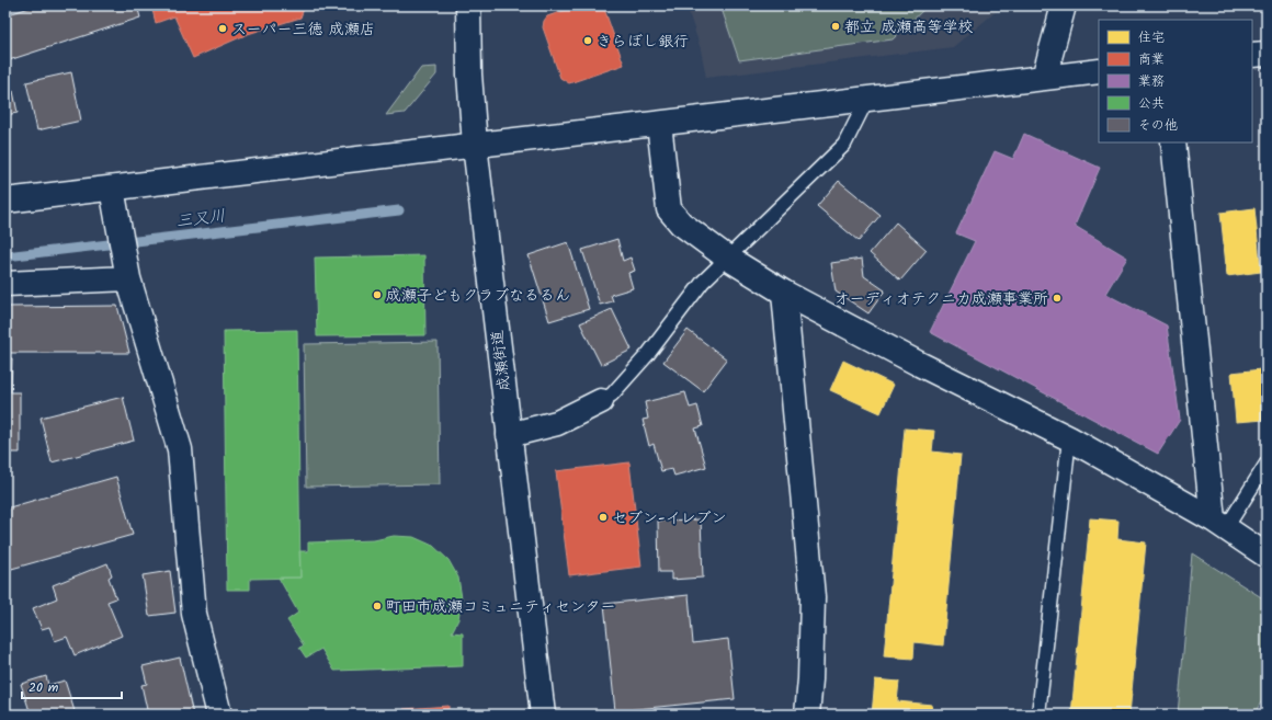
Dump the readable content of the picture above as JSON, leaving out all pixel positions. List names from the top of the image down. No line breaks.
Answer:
{"streets":{"street":["成瀬街道"]},"water":["三又川"],"places":["都立 成瀬高等学校","スーパー三徳 成瀬店","きらぼし銀行","成瀬子どもクラブなるるん","オーディオテクニカ成瀬事業所","セブン-イレブン","町田市成瀬コミュニティセンター"],"legend":["住宅","商業","業務","公共","その他"],"scale_bar":"20 m"}
